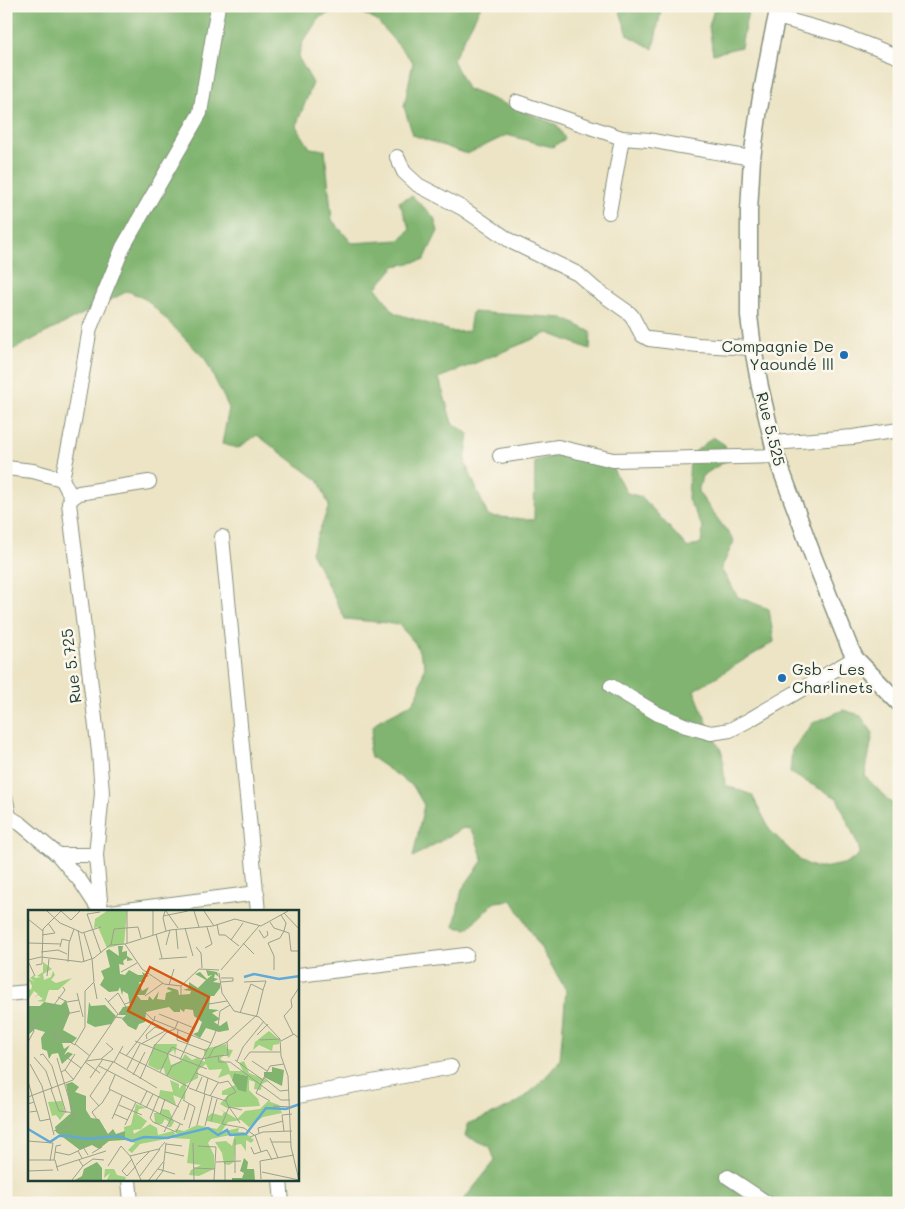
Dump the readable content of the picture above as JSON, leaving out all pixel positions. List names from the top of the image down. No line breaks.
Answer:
{"streets":{"street":["Rue 5.525","Rue 5.725"]},"places":["Compagnie De Yaoundé lll","Gsb - Les Charlinets"]}
